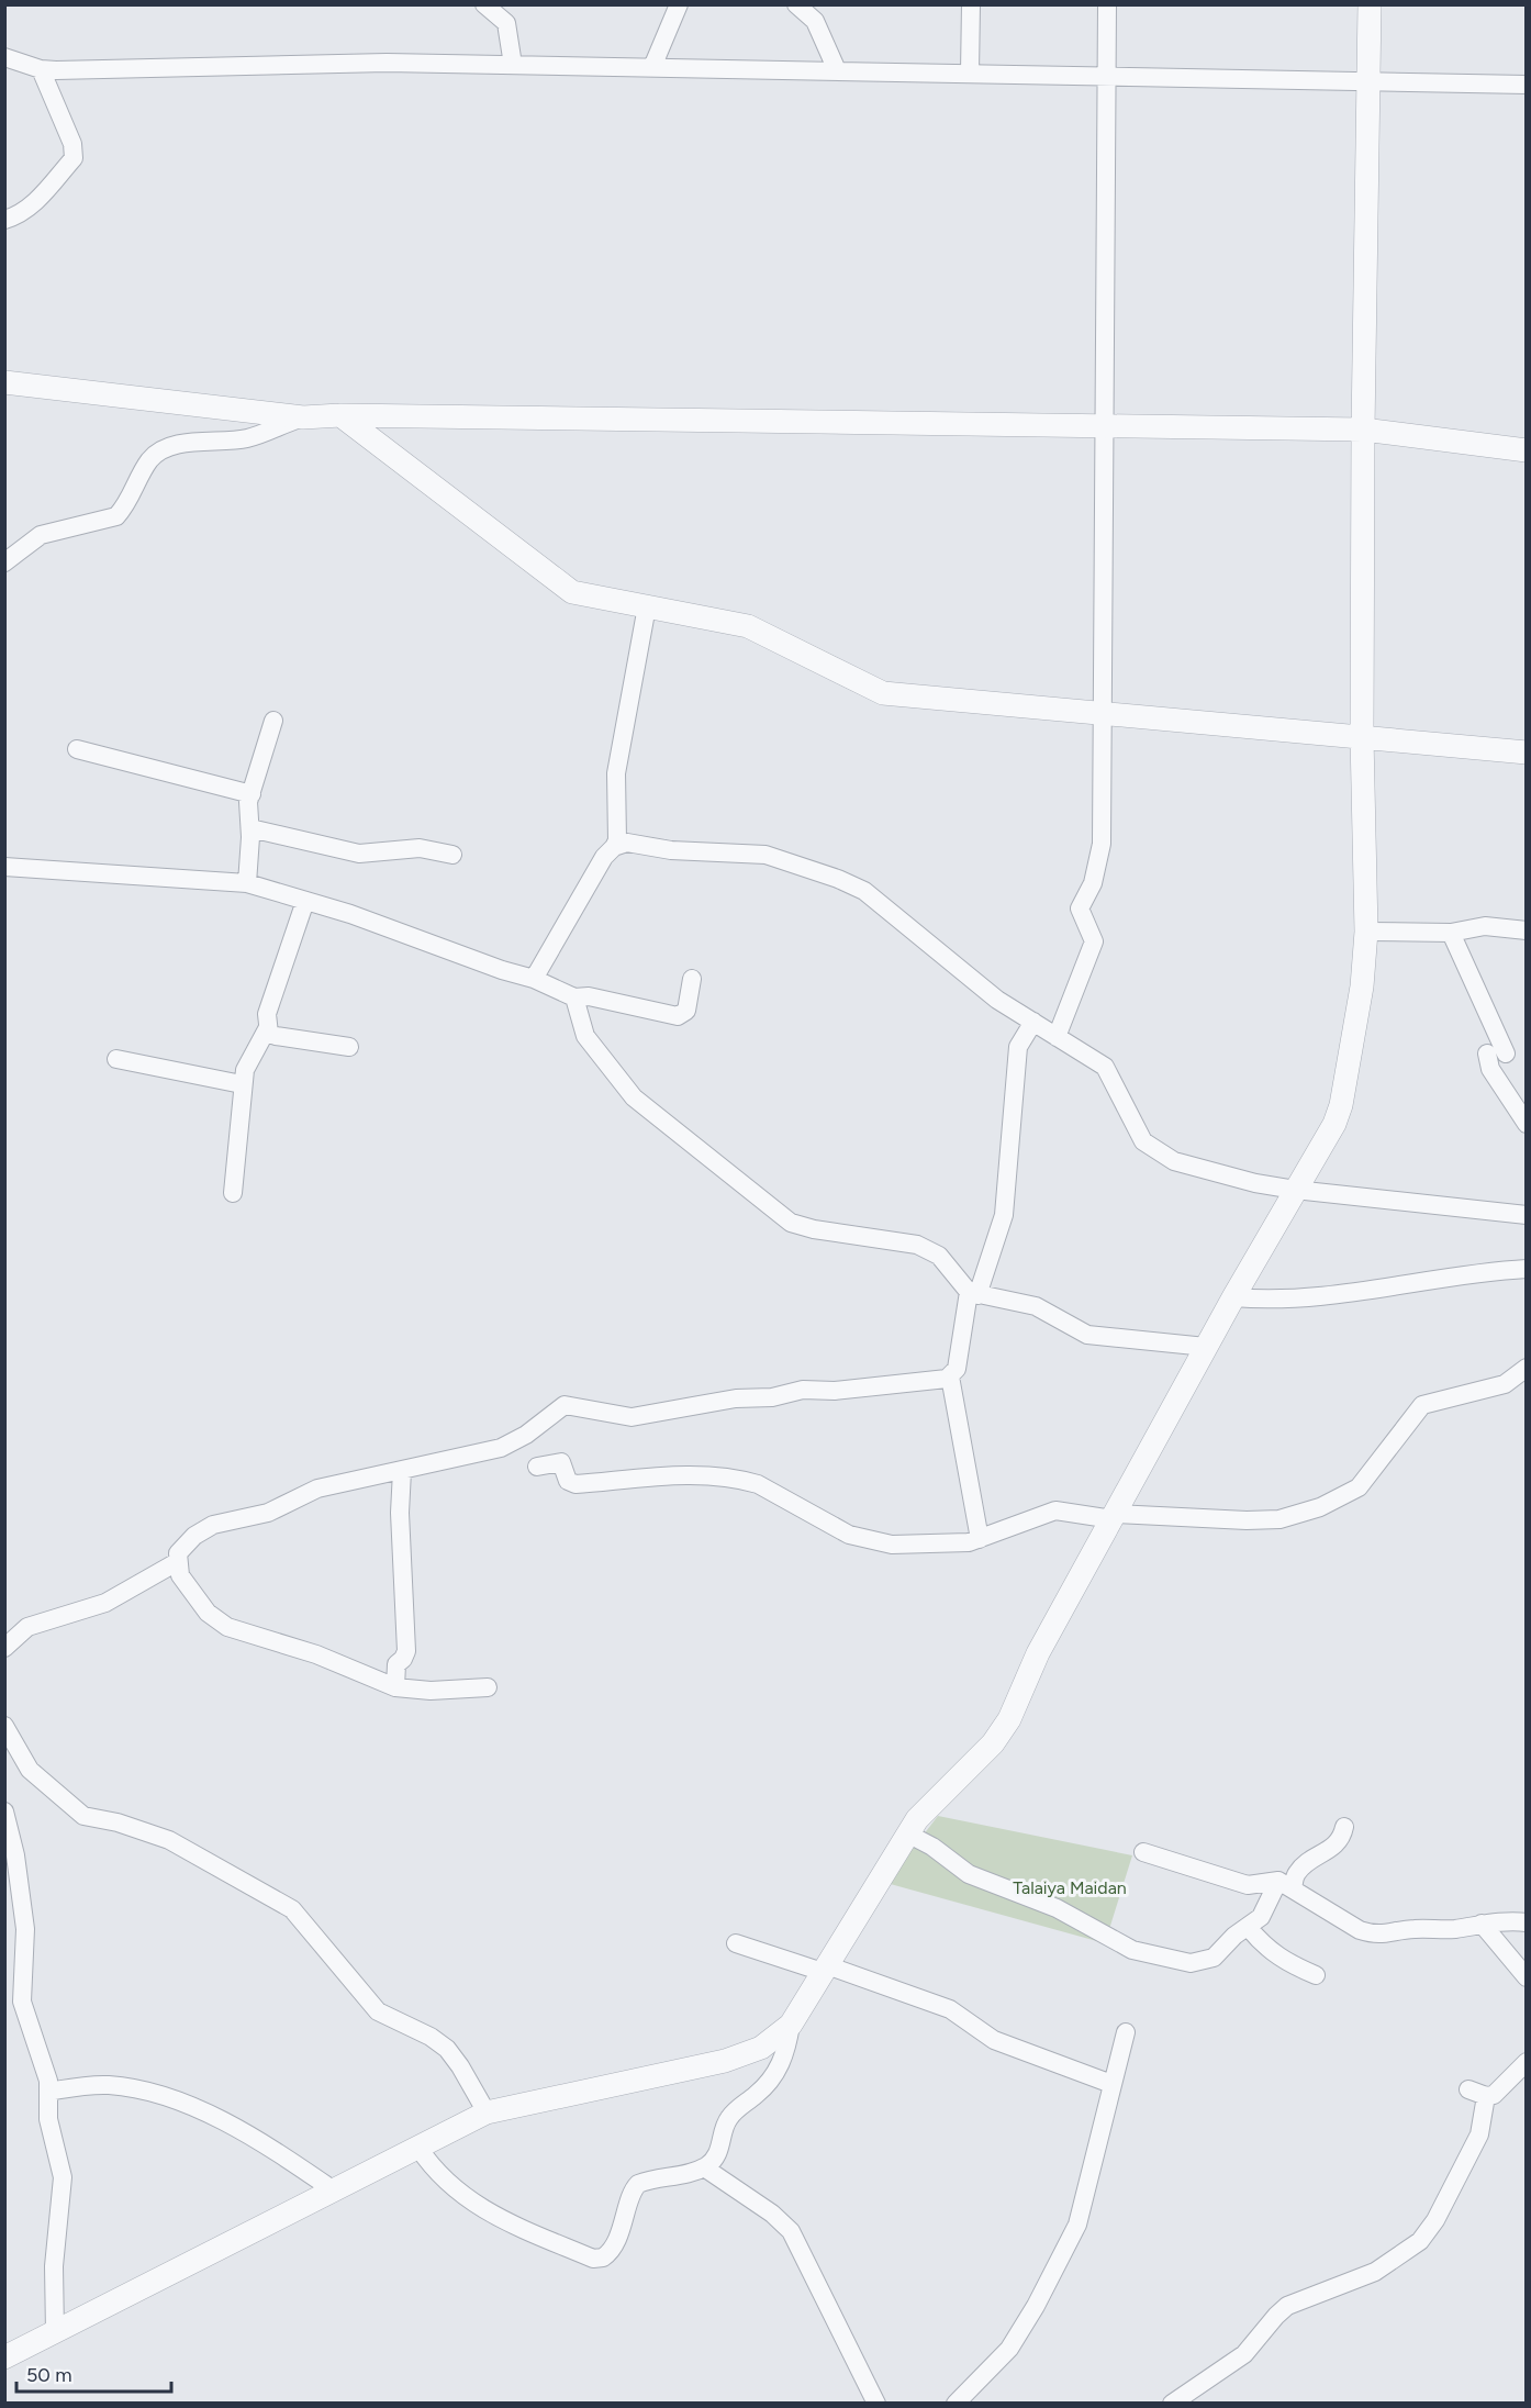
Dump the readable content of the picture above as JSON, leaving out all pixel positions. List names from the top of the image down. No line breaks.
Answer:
{"parks":["Talaiya Maidan"],"scale_bar":"50 m"}
